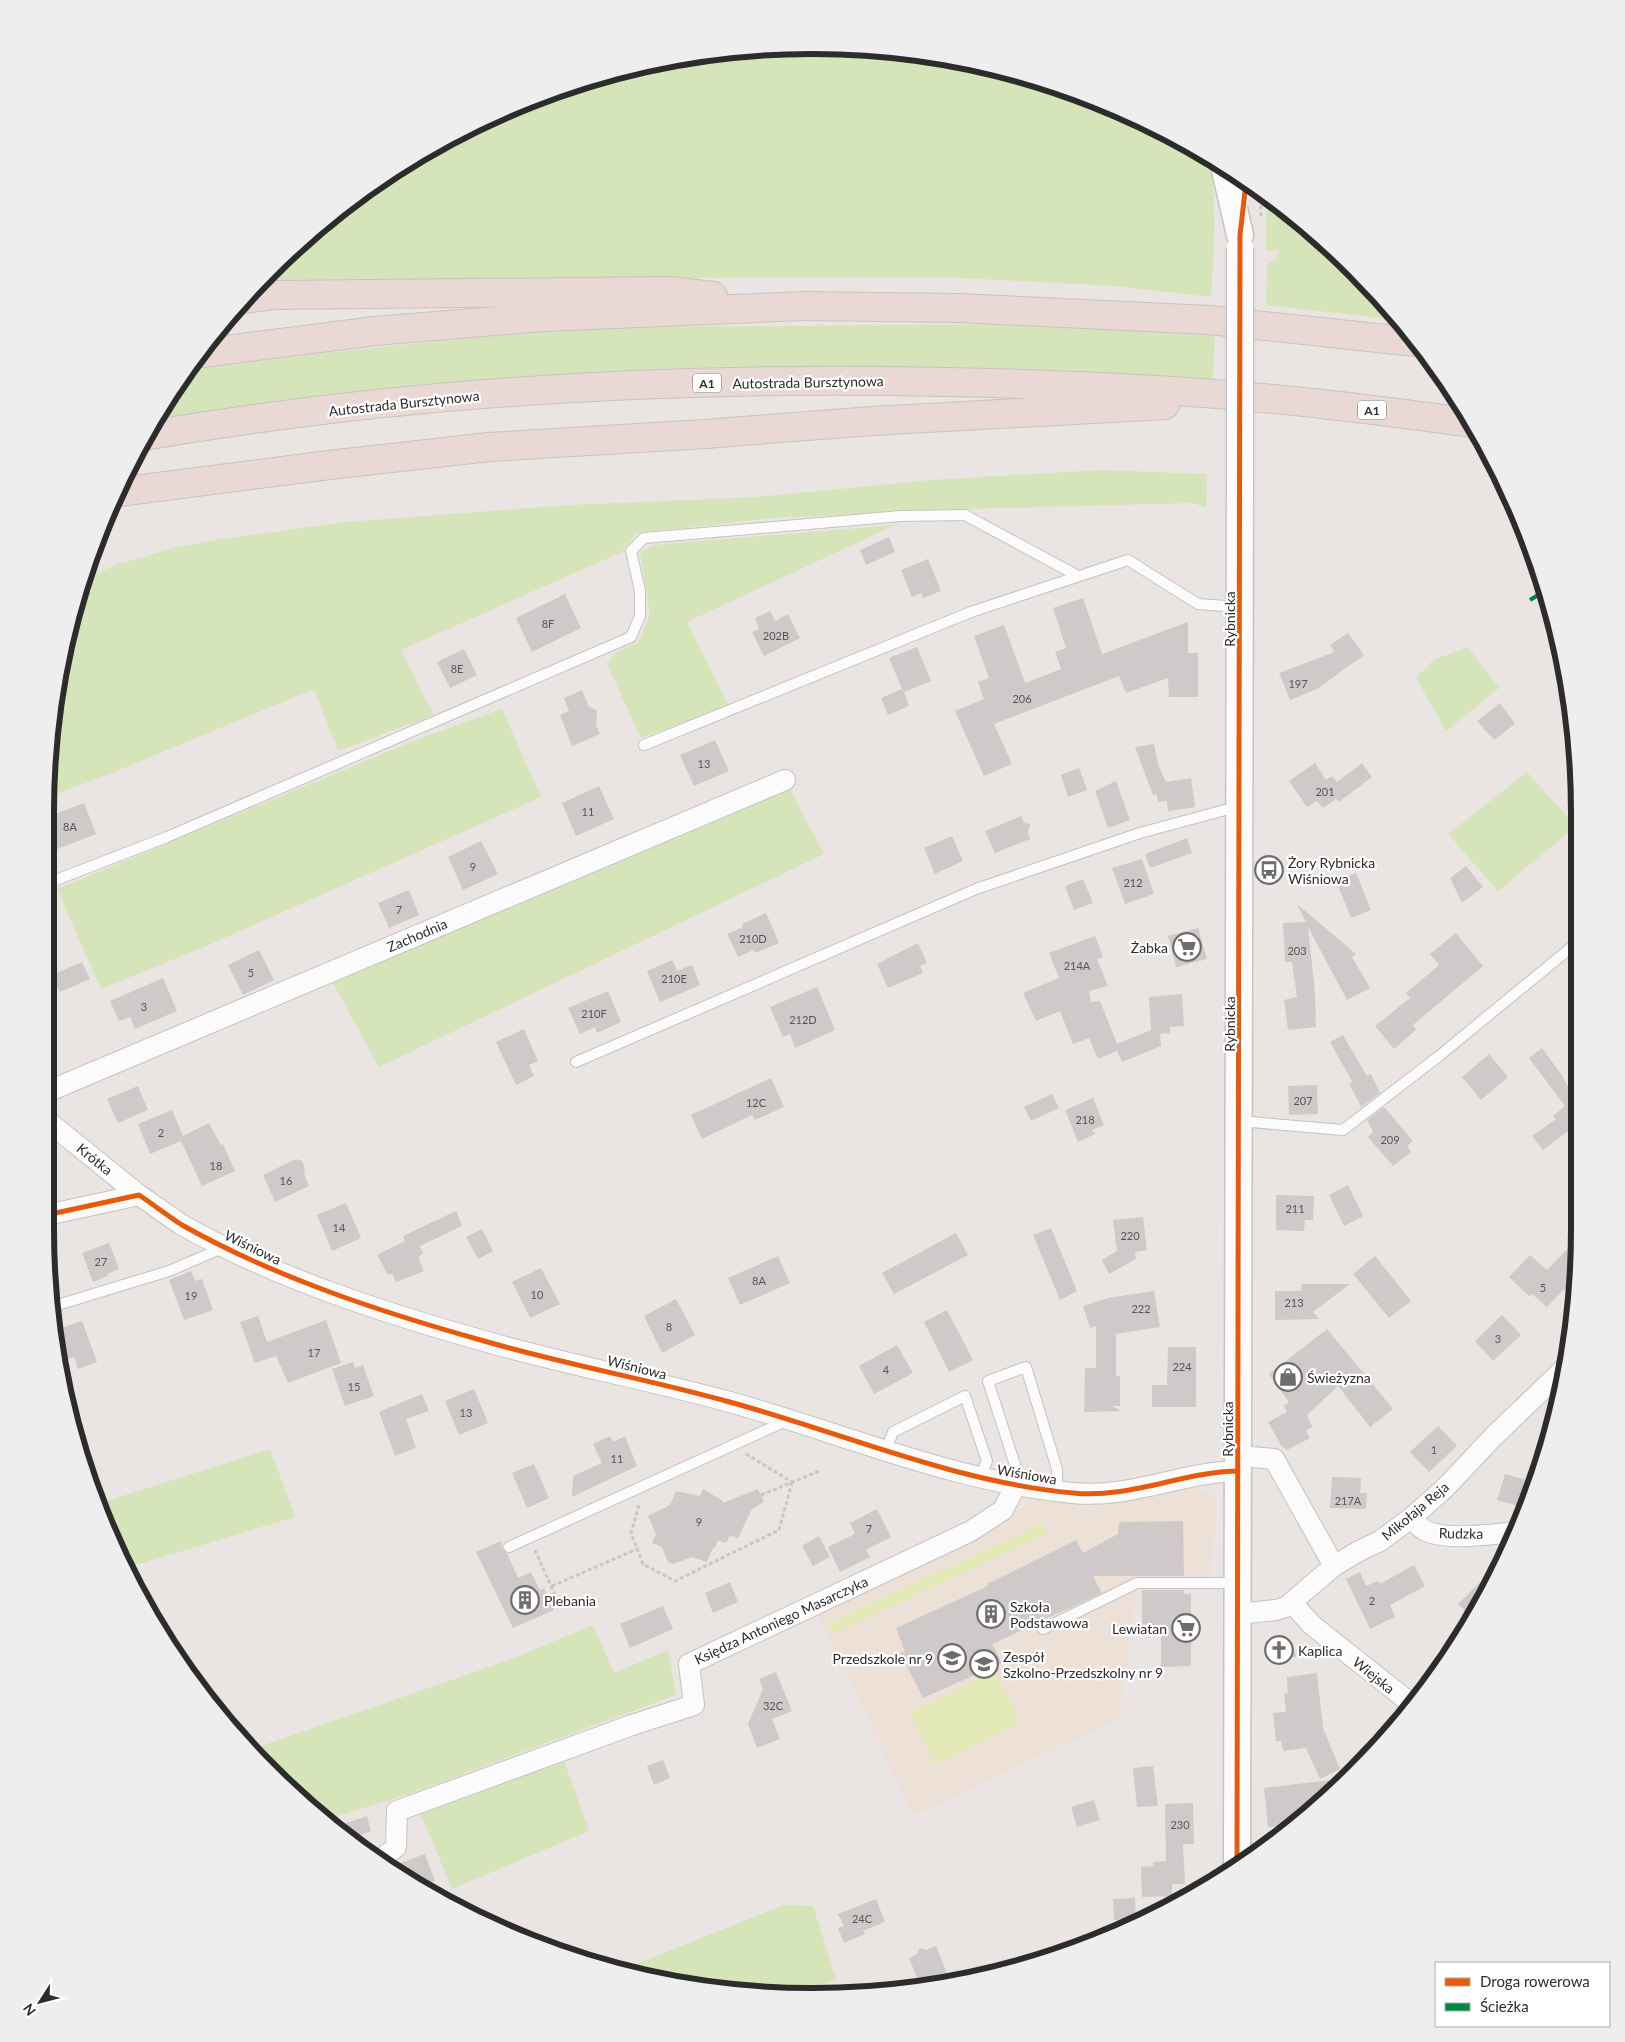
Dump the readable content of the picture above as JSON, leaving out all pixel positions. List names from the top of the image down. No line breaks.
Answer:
{"streets":{"highway":["Autostrada Bursztynowa","A1"],"street":["Rybnicka","Zachodnia","Krótka","Wiśniowa","Mikołaja Reja","Rudzka","Księdza Antoniego Masarczyka","Wiejska"]},"crossings":[["Rybnicka","Wiśniowa"],["Rybnicka","Mikołaja Reja"],["Krótka","Wiśniowa"],["Wiśniowa","Mikołaja Reja"],["Wiśniowa","Księdza Antoniego Masarczyka"],["Mikołaja Reja","Rudzka"],["Mikołaja Reja","Wiejska"]],"places":{"bus stop":["Żory Rybnicka Wiśniowa"],"supermarket":["Żabka","Lewiatan"],"shop":["Świeżyzna"],"building":["Plebania","Szkoła Podstawowa"],"church":["Kaplica"],"school or university":["Przedszkole nr 9","Zespół Szkolno-Przedszkolny nr 9"]},"house_numbers":["8F","202B","8E","197","206","13","201","11","8A","9","212","7","210D","203","214A","5","210E","3","210F","212D","207","12C","218","2","209","18","16","211","14","220","27","8A","5","10","19","213","222","8","3","17","224","4","15","13","1","11","217A","9","7","2","32C","230","24C"],"legend":["Droga rowerowa","Ścieżka"],"north":"bottom left"}
